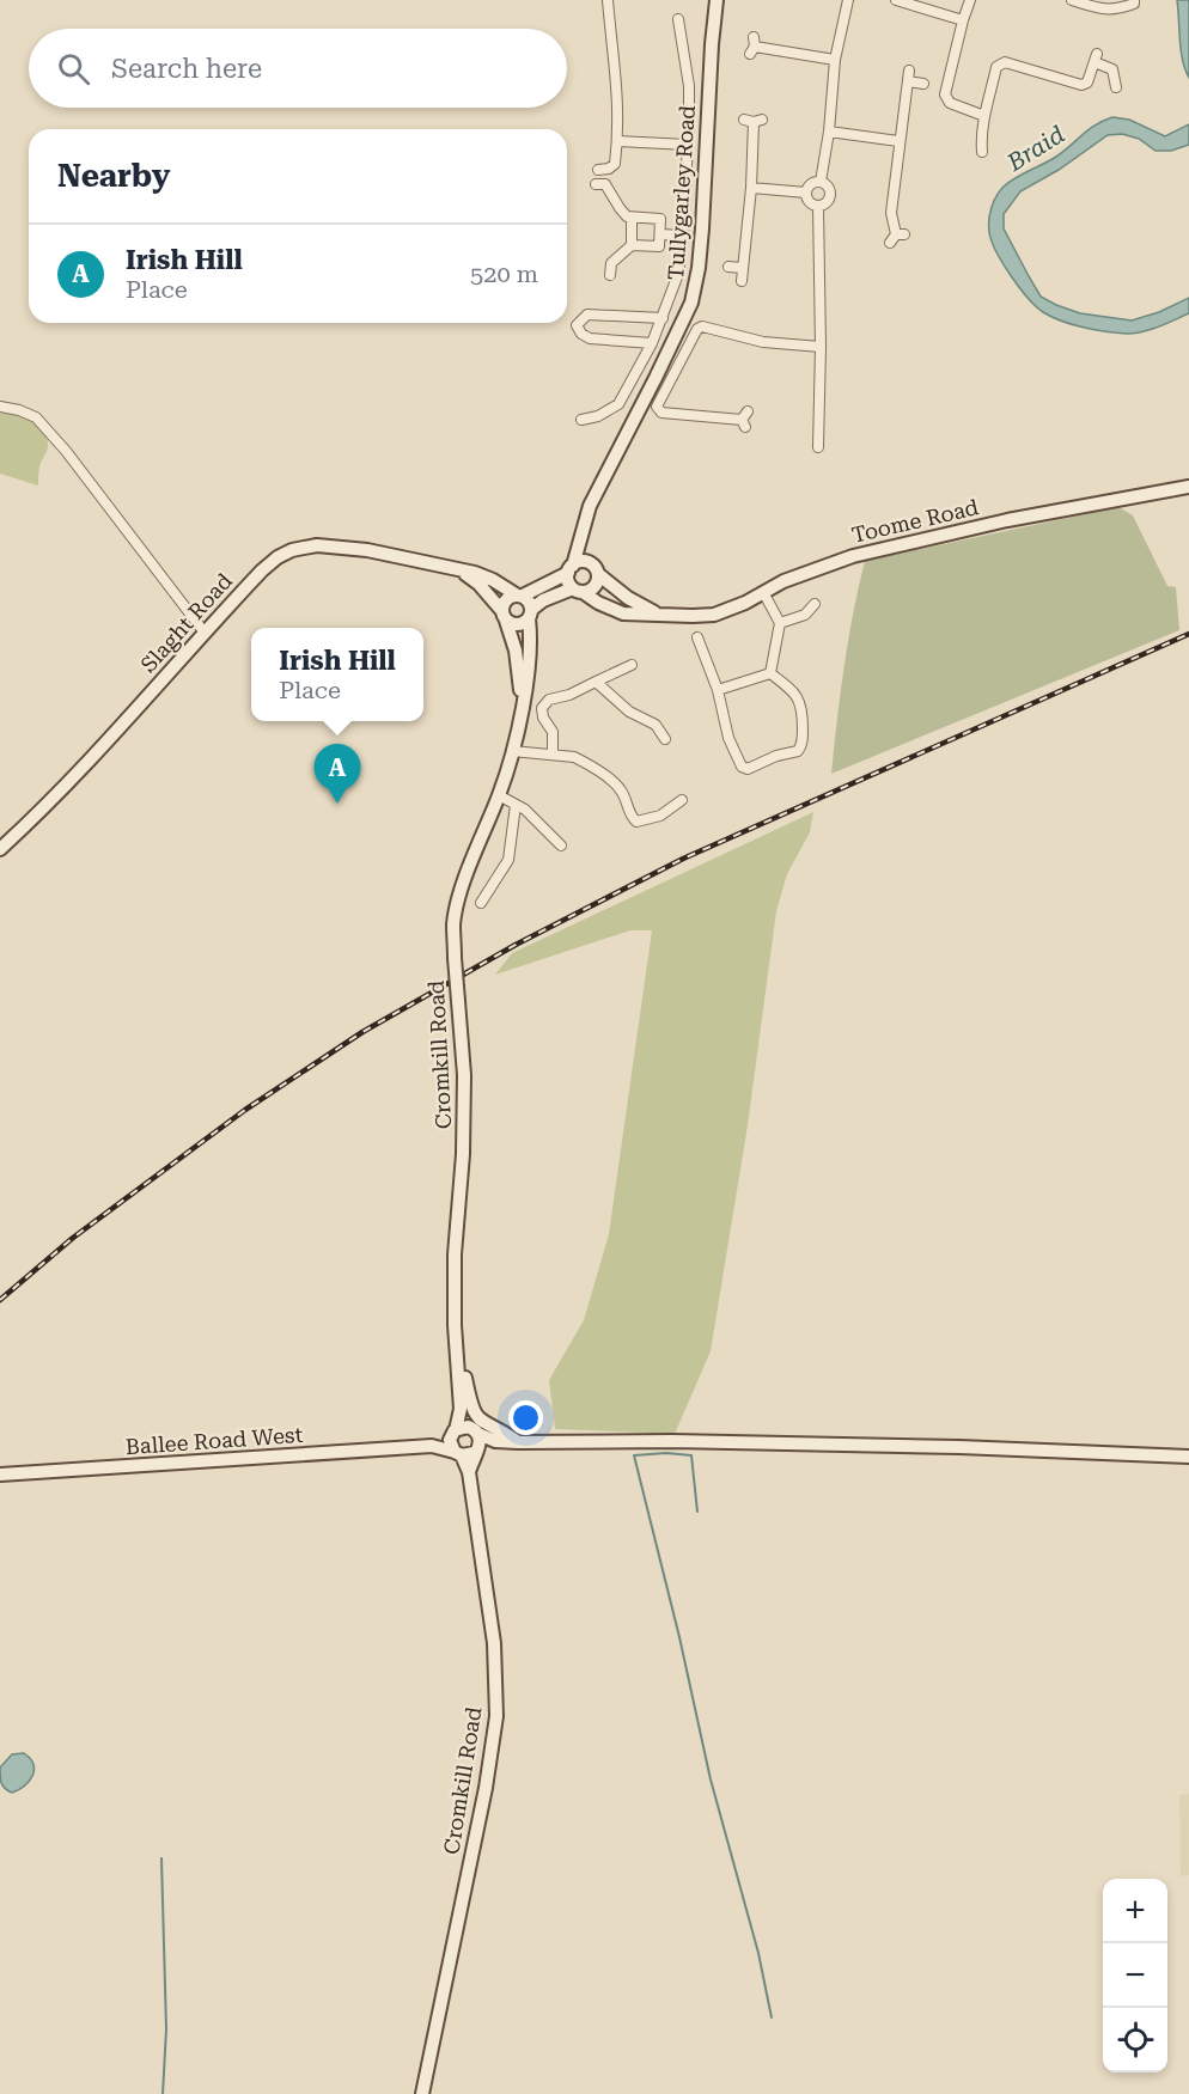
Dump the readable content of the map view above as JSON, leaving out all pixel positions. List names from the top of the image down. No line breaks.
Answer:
{"streets":{"street":["Tullygarley Road","Toome Road","Slaght Road","Cromkill Road","Ballee Road West"]},"crossings":[["Tullygarley Road","Toome Road"],["Slaght Road","Cromkill Road"],["Cromkill Road","Ballee Road West"]],"water":["Braid"],"page":{"search":"Search here","heading":"Nearby","list":[{"mark":"A","name":"Irish Hill","note":"Place","value":"520 m"}],"popup":["Irish Hill","Place"],"pins":"A","map_buttons":["+","−"]}}
